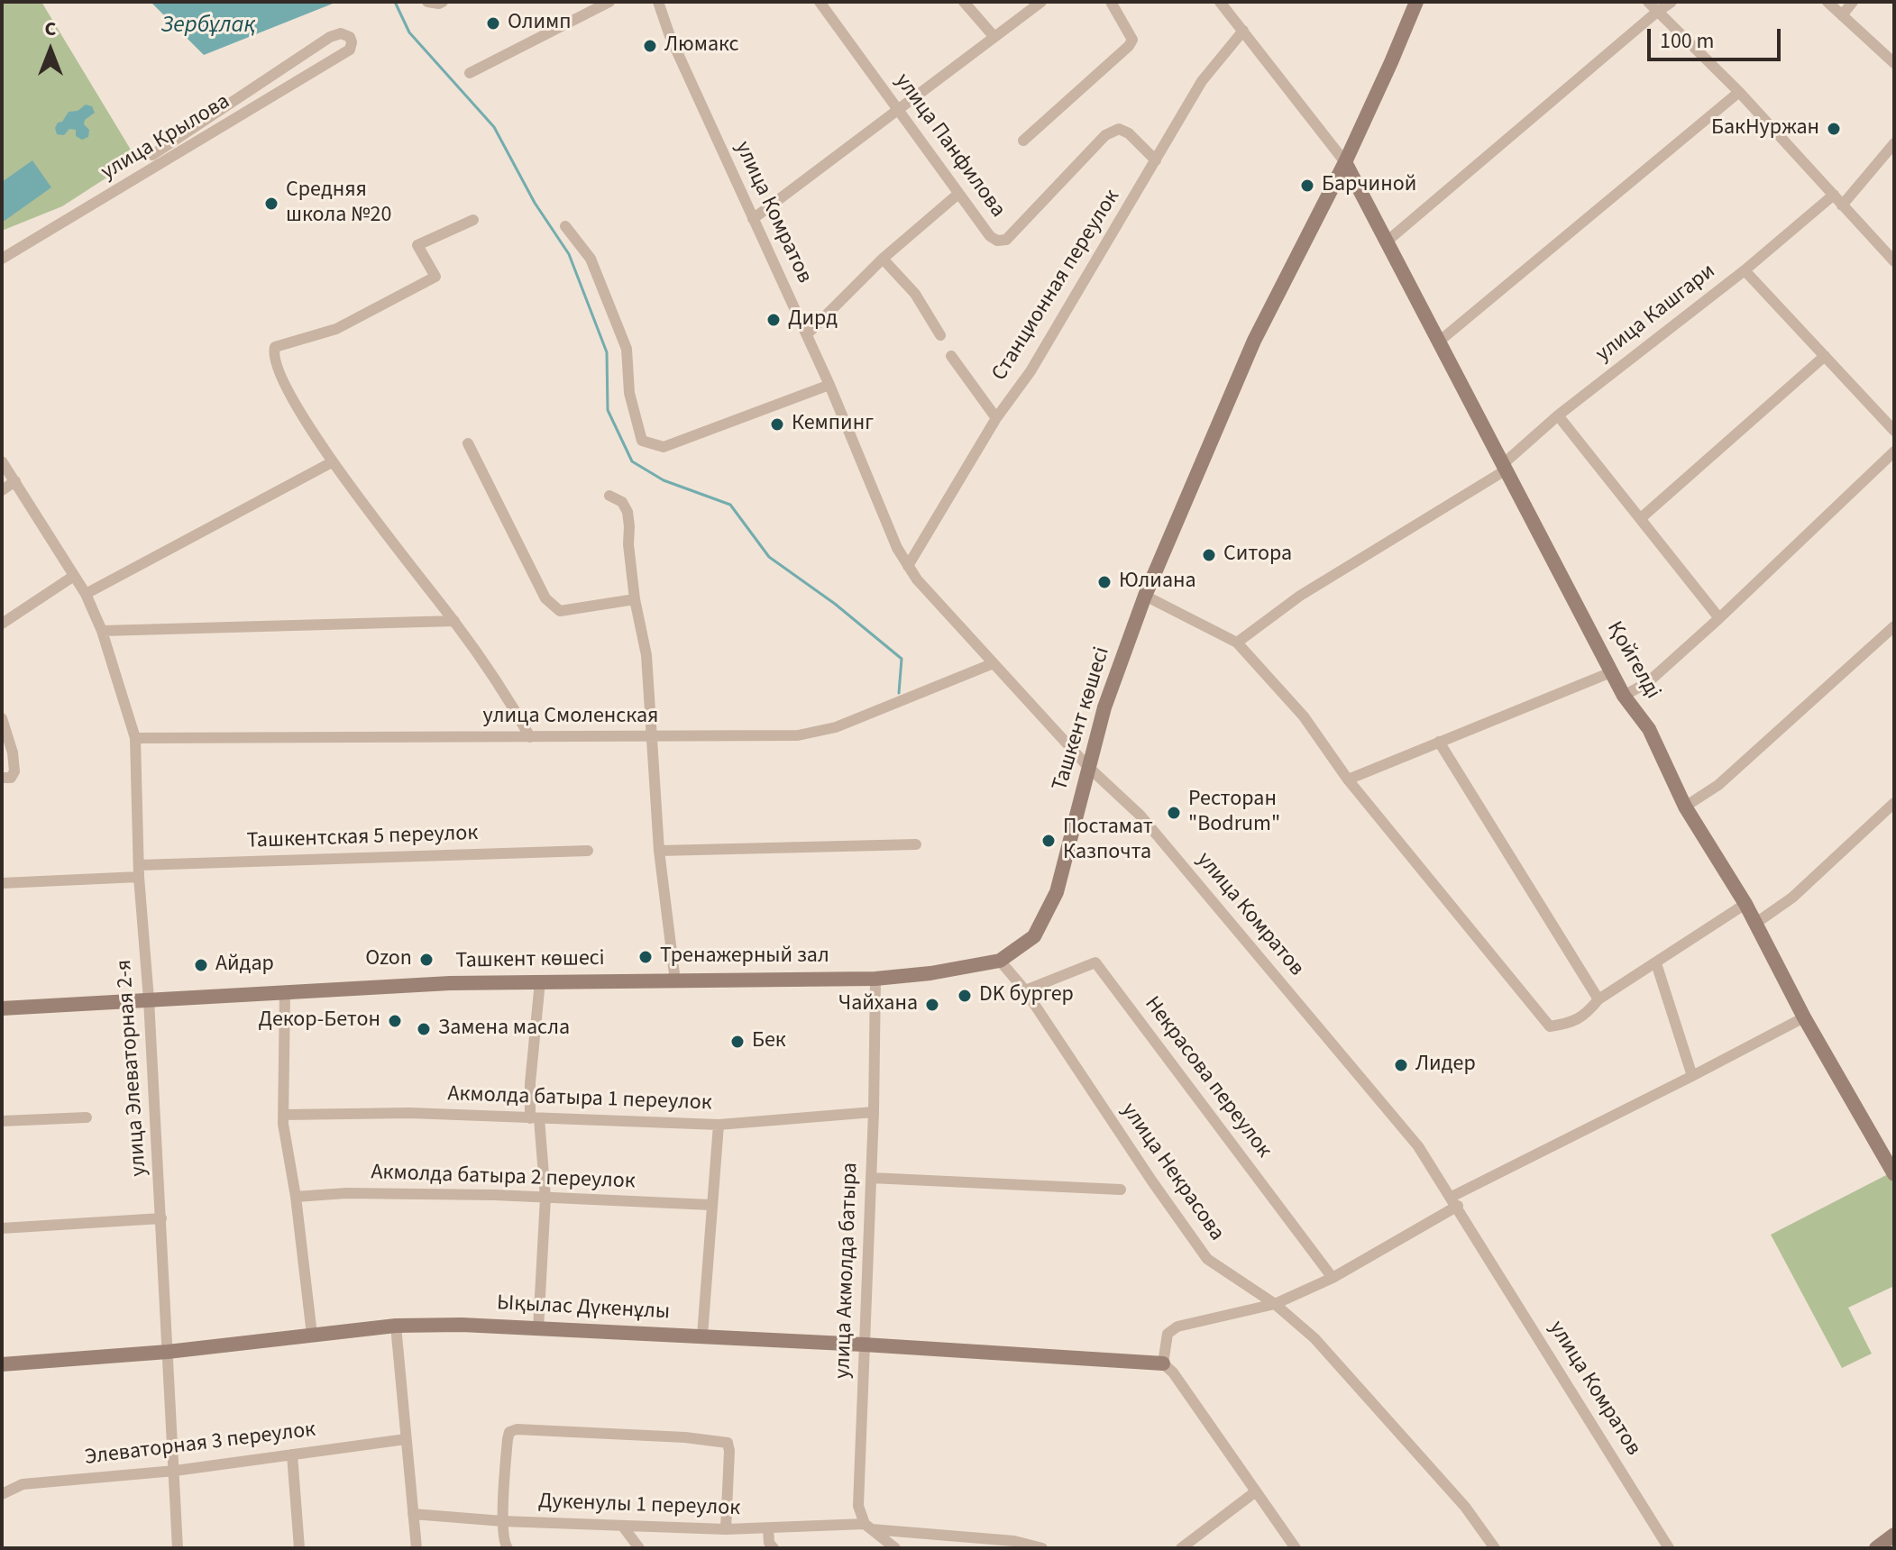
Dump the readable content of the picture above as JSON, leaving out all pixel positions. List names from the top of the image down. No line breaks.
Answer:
{"streets":{"street":["улица Крылова","улица Панфилова","улица Комратов","Станционная переулок","улица Кашгари","Қойгелді","улица Смоленская","Ташкент көшесі","Ташкентская 5 переулок","улица Элеваторная 2-я","Некрасова переулок","Акмолда батыра 1 переулок","улица Некрасова","Акмолда батыра 2 переулок","улица Акмолда батыра","Ықылас Дүкенұлы","Элеваторная 3 переулок","Дукенулы 1 переулок"]},"crossings":[["улица Панфилова","Станционная переулок"],["улица Комратов","Станционная переулок"],["улица Комратов","улица Смоленская"],["улица Комратов","Ташкент көшесі"],["улица Кашгари","Қойгелді"],["Қойгелді","Ташкент көшесі"],["улица Смоленская","улица Элеваторная 2-я"],["Ташкент көшесі","улица Элеваторная 2-я"],["Ташкент көшесі","улица Некрасова"],["Ташкент көшесі","улица Акмолда батыра"],["Ташкентская 5 переулок","улица Элеваторная 2-я"],["улица Элеваторная 2-я","Ықылас Дүкенұлы"],["улица Элеваторная 2-я","Элеваторная 3 переулок"],["Некрасова переулок","улица Некрасова"],["Акмолда батыра 1 переулок","улица Акмолда батыра"],["улица Акмолда батыра","Ықылас Дүкенұлы"],["улица Акмолда батыра","Дукенулы 1 переулок"]],"water":["Зербұлақ"],"places":["Олимп","Люмакс","БакНуржан","Барчиной","Средняя школа №20","Дирд","Кемпинг","Ситора","Юлиана","Ресторан \"Bodrum\"","Постамат Казпочта","Тренажерный зал","Ozon","Айдар","DK бургер","Чайхана","Декор-Бетон","Замена масла","Бек","Лидер"],"scale_bar":"100 m","north":"top"}
